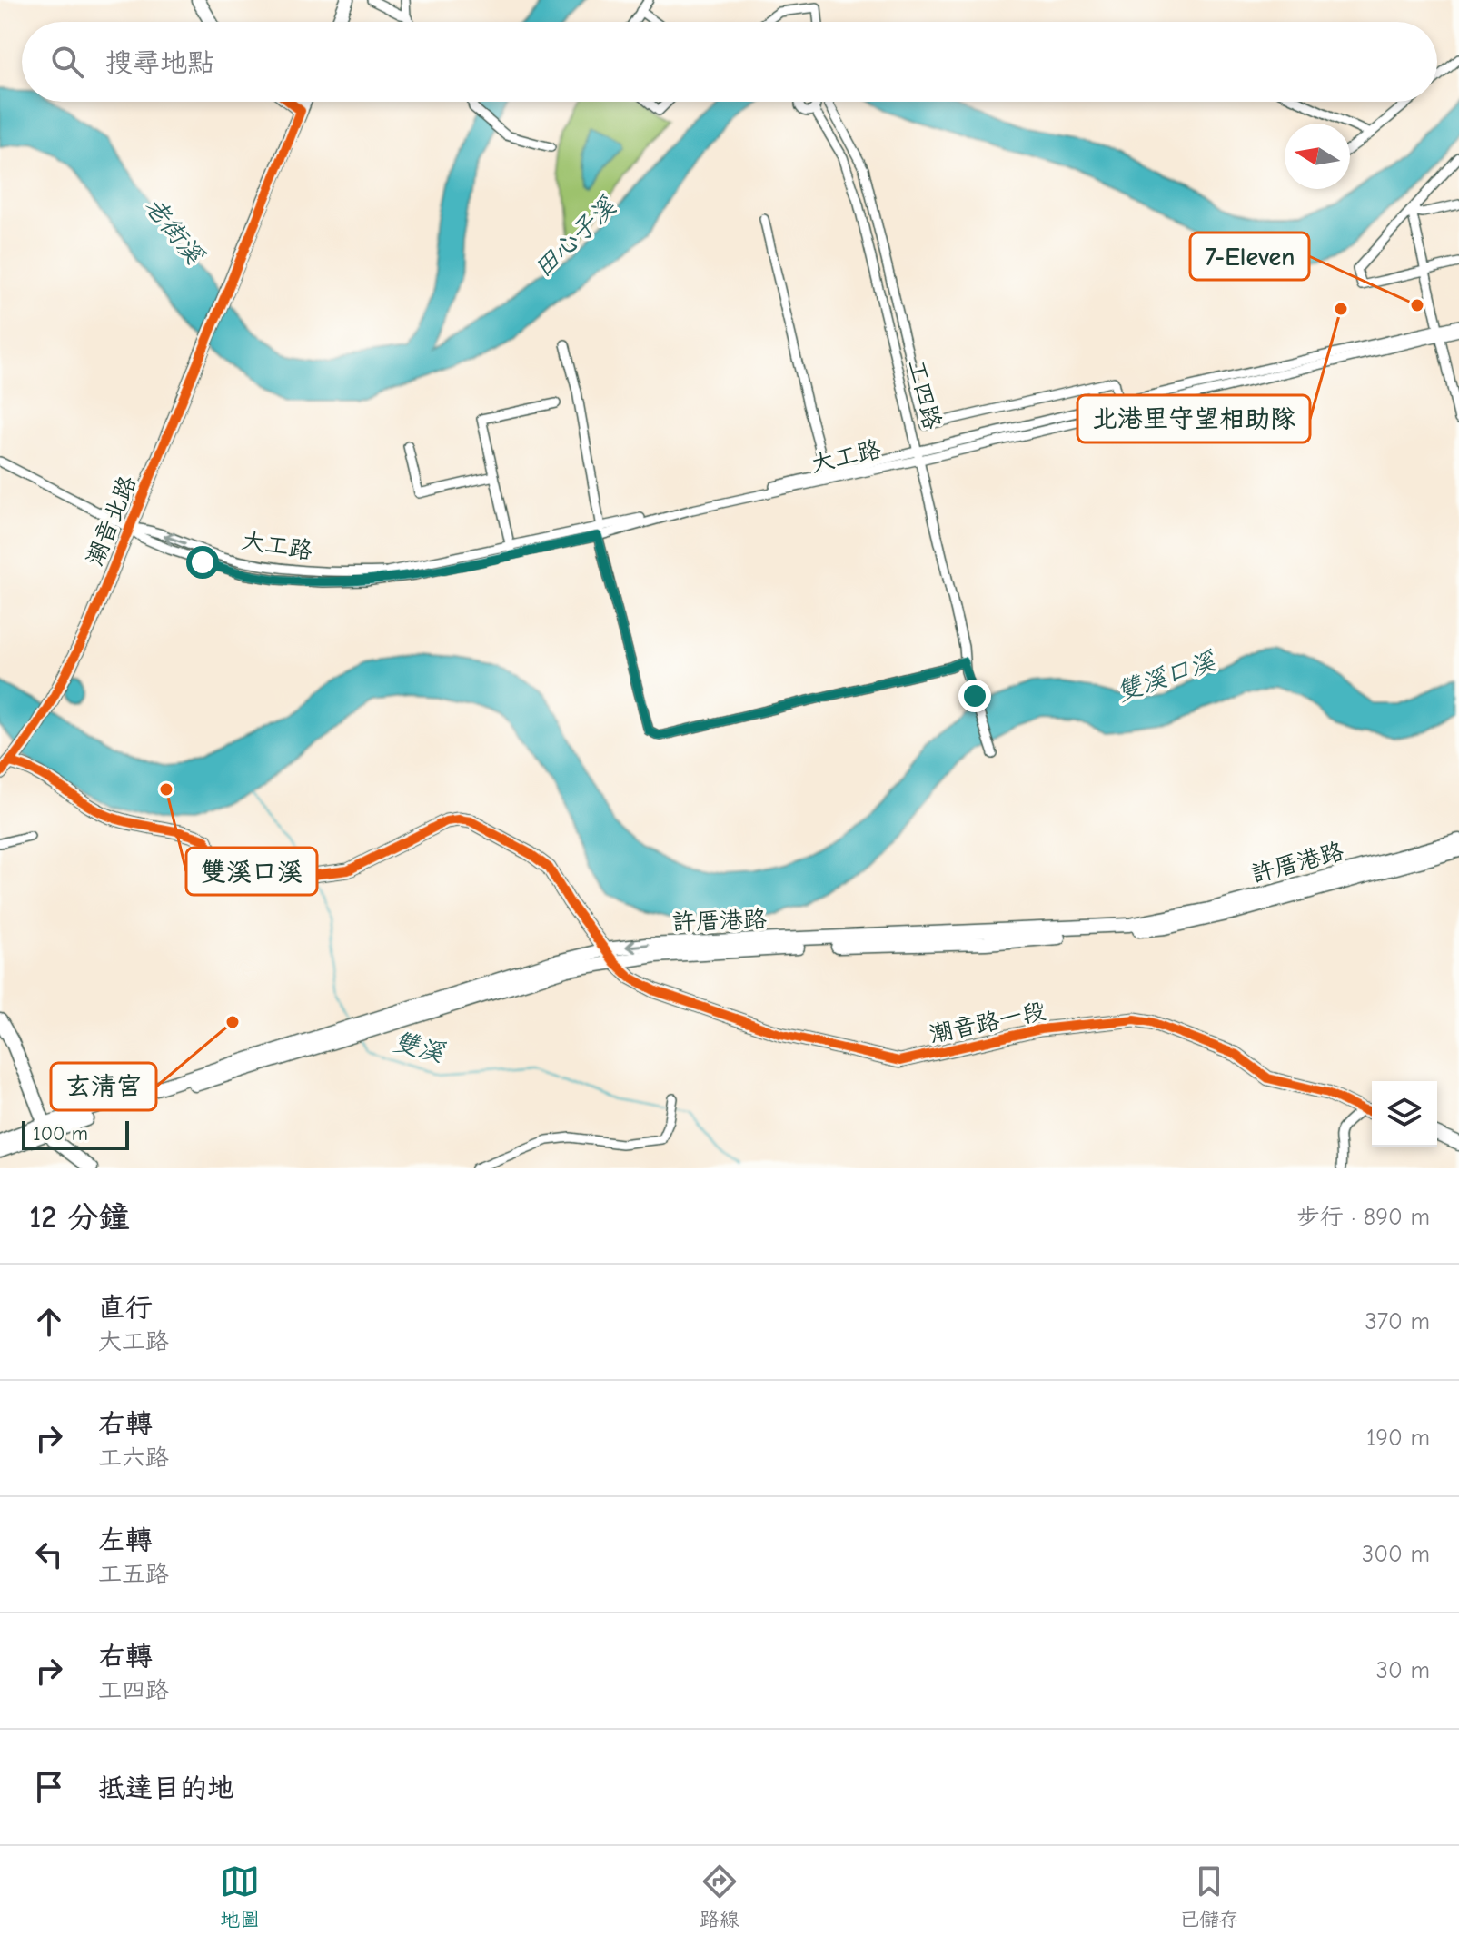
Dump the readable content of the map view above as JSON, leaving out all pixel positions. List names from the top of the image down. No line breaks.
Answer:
{"streets":{"street":["工四路","大工路","潮音北路","許厝港路","潮音路一段"]},"crossings":[["工四路","大工路"],["大工路","潮音北路"],["潮音北路","潮音路一段"],["許厝港路","潮音路一段"]],"water":["老街溪","田心子溪","雙溪口溪","雙溪"],"places":["7-Eleven","北港里守望相助隊","雙溪口溪","玄清宮"],"scale_bar":"100 m","north":"left","page":{"search":"搜尋地點","scale":"100 m","heading":["12 分鐘","步行 · 890 m"],"list":[["直行","大工路","370 m"],["右轉","工六路","190 m"],["左轉","工五路","300 m"],["右轉","工四路","30 m"],"抵達目的地"],"nav":["地圖","路線","已儲存"]}}
